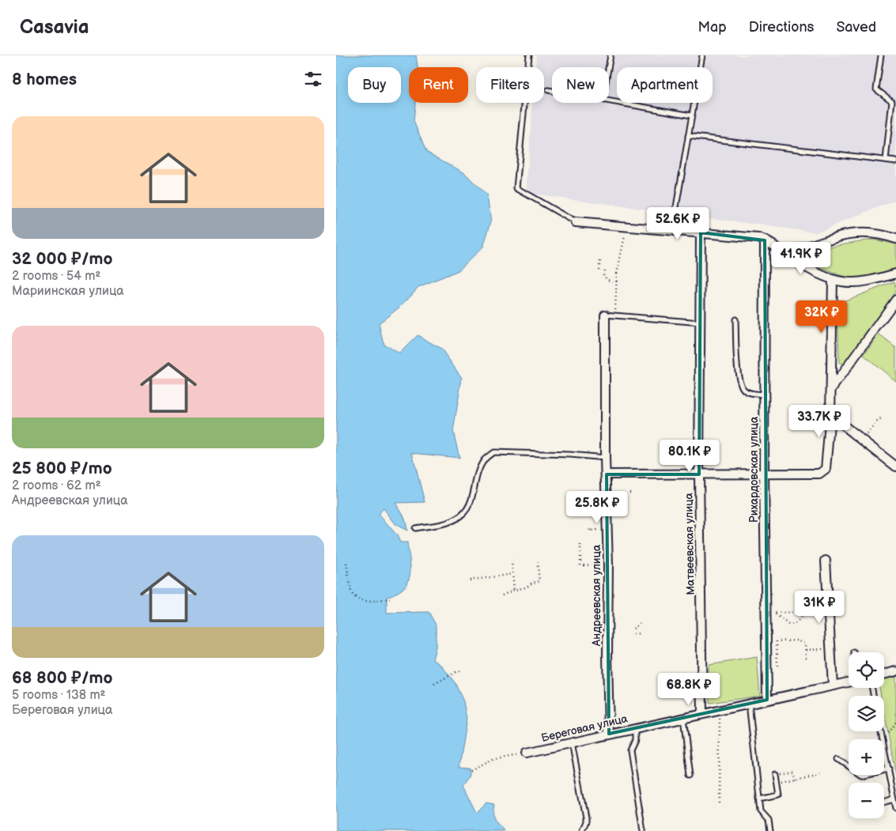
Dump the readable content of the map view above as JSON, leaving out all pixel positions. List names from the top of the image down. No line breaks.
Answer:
{"streets":{"street":["Рихардовская улица","Матвеевская улица","Андреевская улица","Береговая улица"]},"crossings":[["Рихардовская улица","Береговая улица"],["Матвеевская улица","Береговая улица"],["Андреевская улица","Береговая улица"]],"page":{"header":"Casavia","nav":["Map","Directions","Saved"],"heading":"8 homes","chip":["Buy","Rent","Filters","New","Apartment"],"list":[{"name":"32 000 ₽/mo","note":"2 rooms · 54 m² · Мариинская улица"},{"name":"25 800 ₽/mo","note":"2 rooms · 62 m² · Андреевская улица"},{"name":"68 800 ₽/mo","note":"5 rooms · 138 m² · Береговая улица"}],"price":["52.6K ₽","41.9K ₽","32K ₽","33.7K ₽","80.1K ₽","25.8K ₽","31K ₽","68.8K ₽"],"map_buttons":["+","−"]}}
